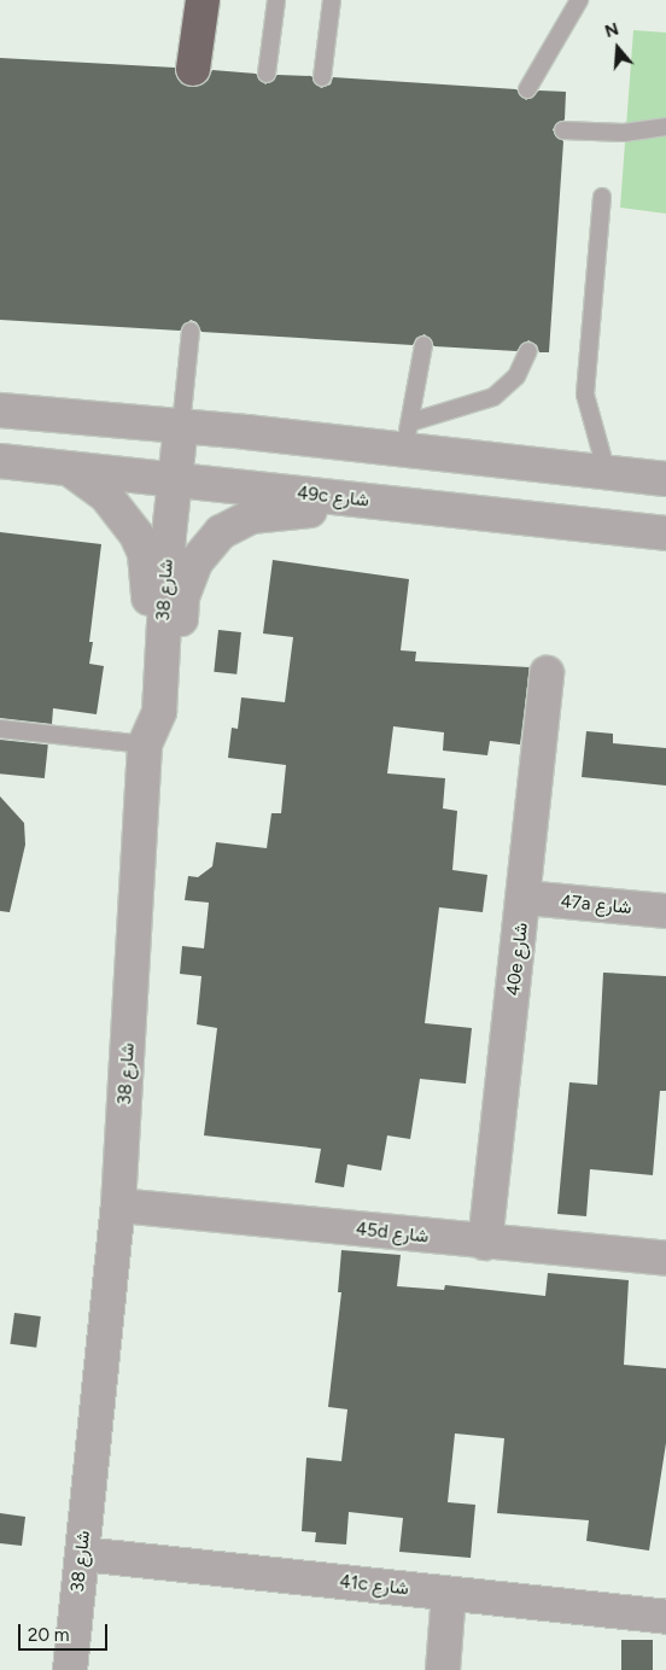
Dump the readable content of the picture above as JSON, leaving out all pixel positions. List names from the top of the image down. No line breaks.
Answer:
{"streets":{"street":["49c شارع","شارع 38","47a شارع","40e شارع","45d شارع","41c شارع"]},"crossings":[["49c شارع","شارع 38"],["شارع 38","45d شارع"],["شارع 38","41c شارع"],["47a شارع","40e شارع"],["40e شارع","45d شارع"]],"scale_bar":"20 m","north":"top"}
